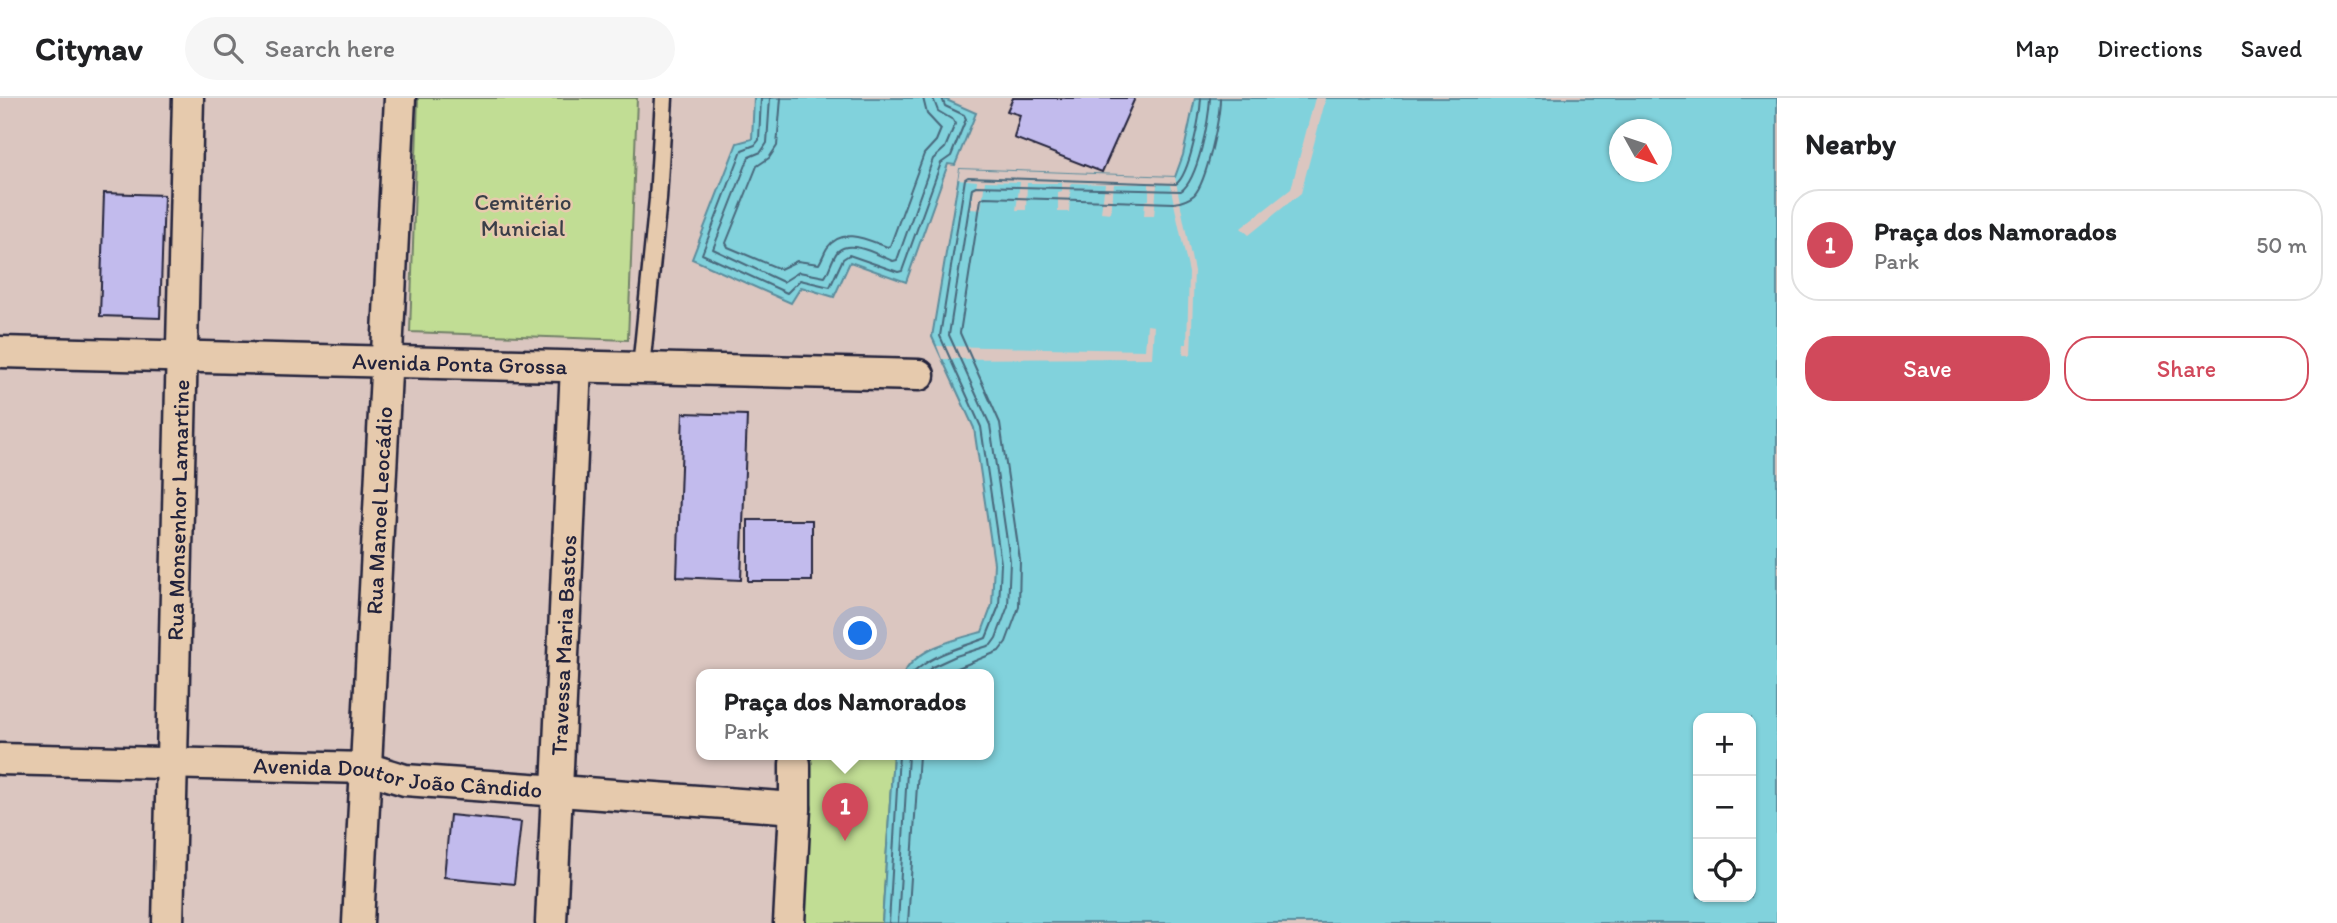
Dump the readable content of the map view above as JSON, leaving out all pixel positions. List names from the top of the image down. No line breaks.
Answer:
{"streets":{"street":["Avenida Ponta Grossa","Rua Monsenhor Lamartine","Rua Manoel Leocádio","Travessa Maria Bastos","Avenida Doutor João Cândido"]},"crossings":[["Avenida Ponta Grossa","Rua Monsenhor Lamartine"],["Avenida Ponta Grossa","Rua Manoel Leocádio"],["Avenida Ponta Grossa","Travessa Maria Bastos"],["Rua Monsenhor Lamartine","Avenida Doutor João Cândido"],["Rua Manoel Leocádio","Avenida Doutor João Cândido"],["Travessa Maria Bastos","Avenida Doutor João Cândido"]],"parks":["Cemitério Municial"],"north":"bottom right","page":{"header":"Citynav","search":"Search here","nav":["Map","Directions","Saved"],"heading":"Nearby","list":[{"mark":"1","name":"Praça dos Namorados","note":"Park","value":"50 m"}],"buttons":["Save","Share"],"popup":["Praça dos Namorados","Park"],"map_buttons":["+","−"],"pins":"1"}}
